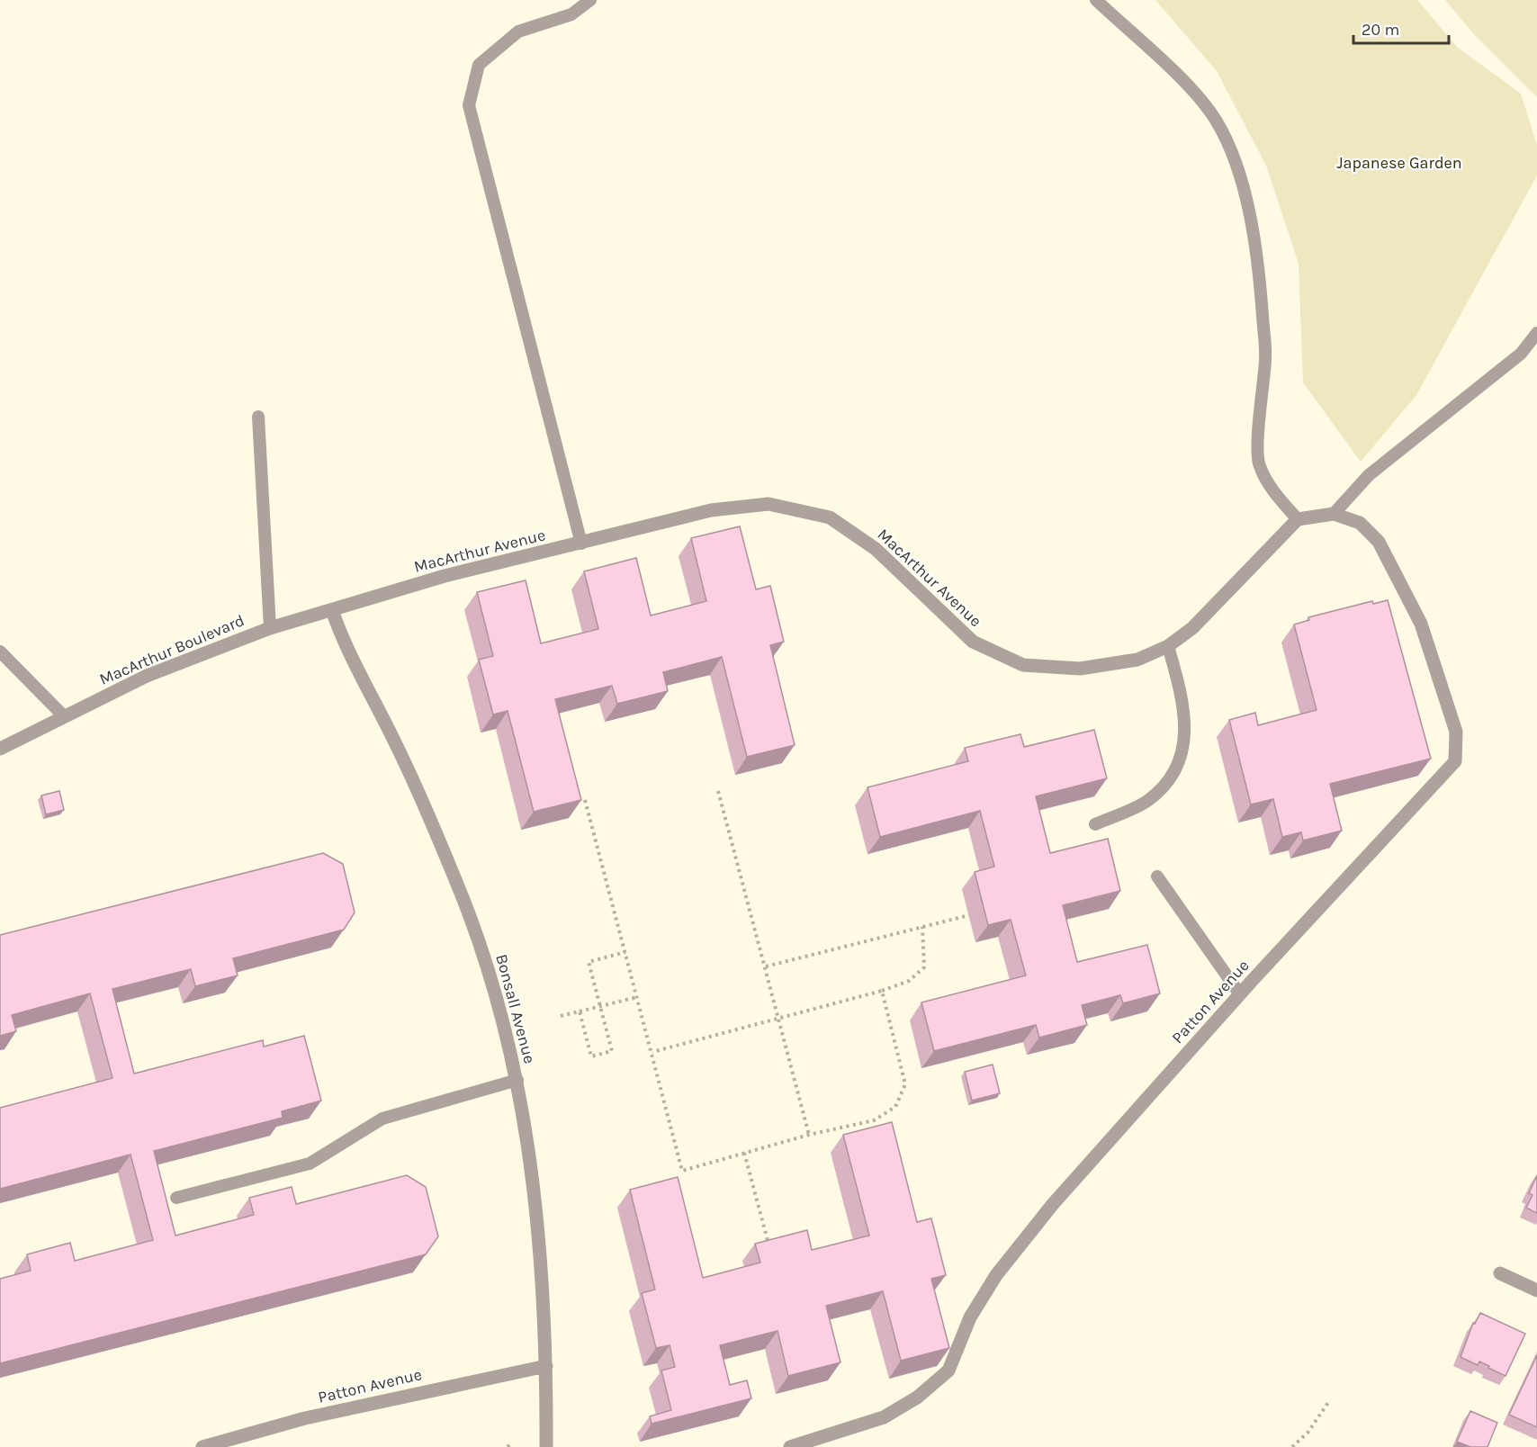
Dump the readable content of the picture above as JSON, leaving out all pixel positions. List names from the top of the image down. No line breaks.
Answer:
{"streets":{"street":["MacArthur Avenue","MacArthur Boulevard","Patton Avenue","Bonsall Avenue"]},"crossings":[["MacArthur Avenue","MacArthur Boulevard"],["MacArthur Avenue","Bonsall Avenue"],["MacArthur Boulevard","Bonsall Avenue"],["Patton Avenue","Bonsall Avenue"]],"parks":["Japanese Garden"],"scale_bar":"20 m"}
